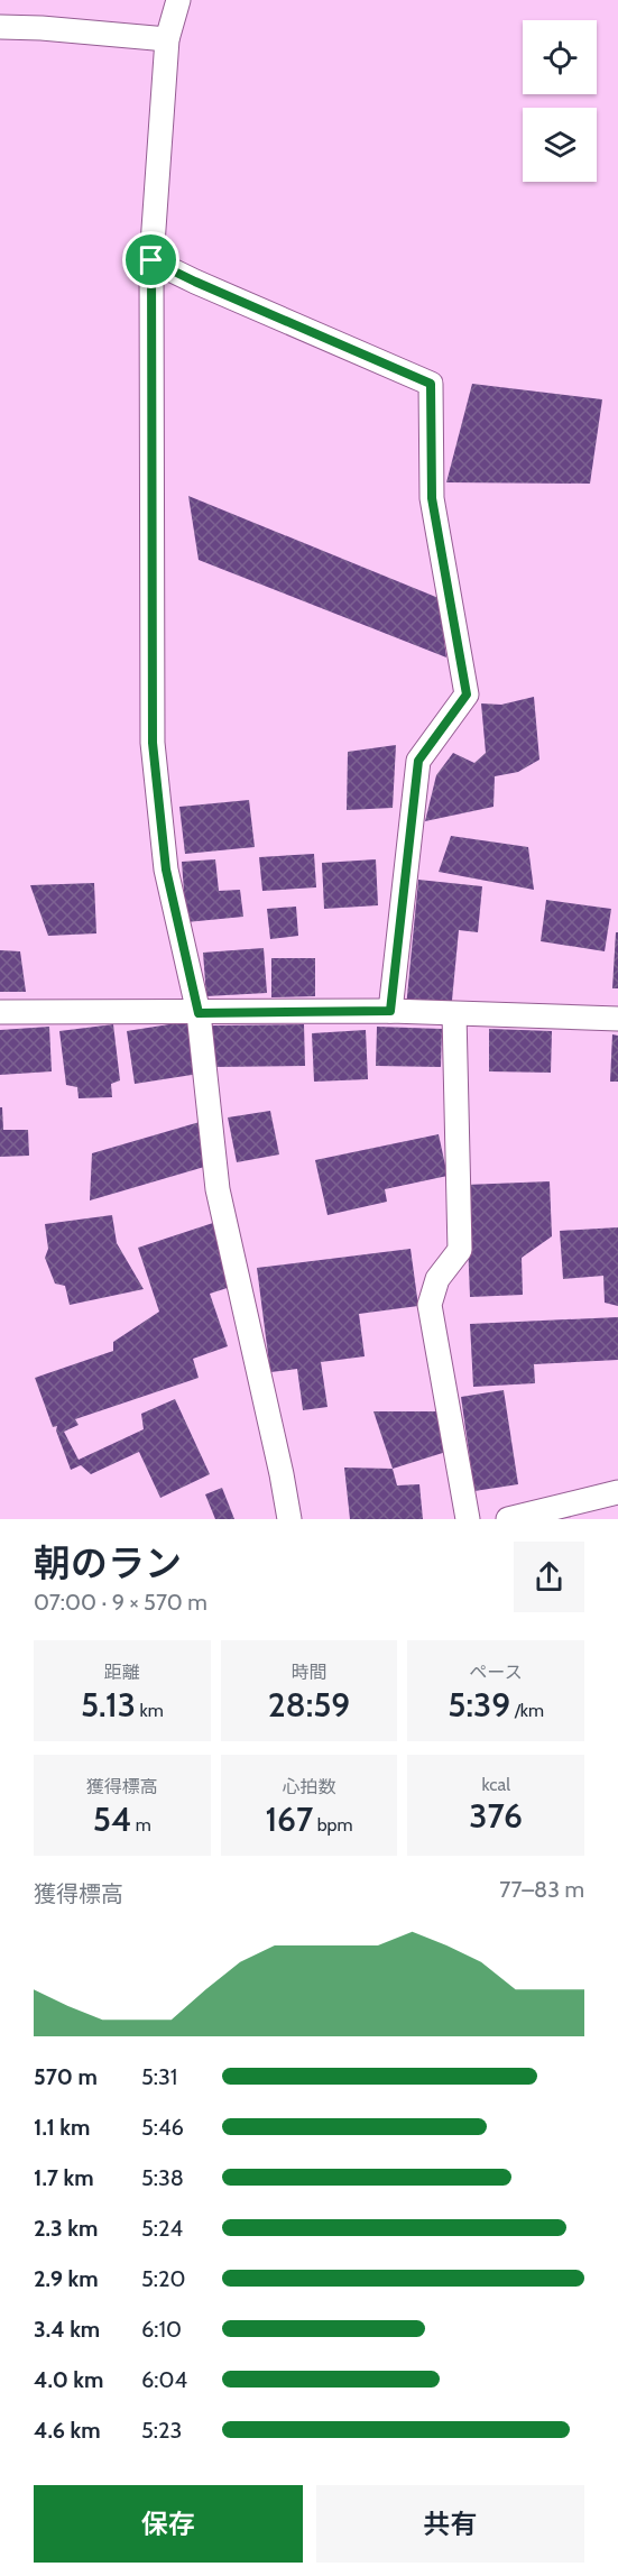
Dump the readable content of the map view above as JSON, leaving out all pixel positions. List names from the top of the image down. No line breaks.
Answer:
{"page":{"heading":["朝のラン","07:00 · 9 × 570 m"],"stats":[["距離","5.13 km"],["時間","28:59"],["ペース","5:39 /km"],["獲得標高","54 m"],["心拍数","167 bpm"],["kcal","376"]],"chart":["獲得標高","77–83 m"],"list":[{"name":"570 m","note":"5:31"},{"name":"1.1 km","note":"5:46"},{"name":"1.7 km","note":"5:38"},{"name":"2.3 km","note":"5:24"},{"name":"2.9 km","note":"5:20"},{"name":"3.4 km","note":"6:10"},{"name":"4.0 km","note":"6:04"},{"name":"4.6 km","note":"5:23"}],"buttons":["保存","共有"]}}
